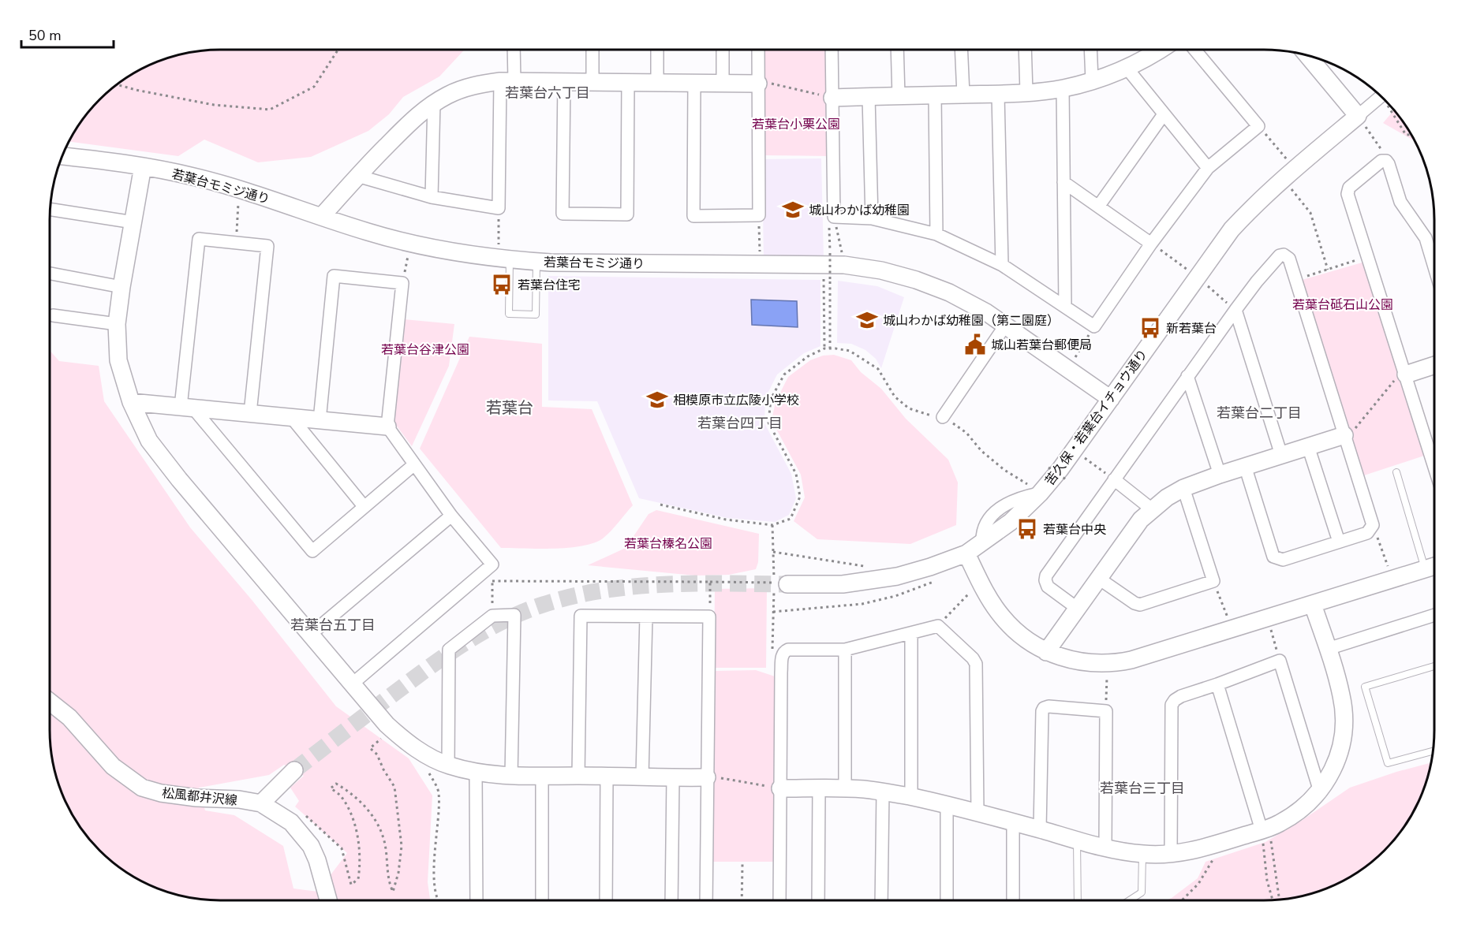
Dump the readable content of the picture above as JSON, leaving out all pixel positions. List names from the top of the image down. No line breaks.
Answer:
{"streets":{"street":["若葉台モミジ通り","苦久保・若葉台イチョウ通り","松風都井沢線"]},"crossings":[["若葉台モミジ通り","苦久保・若葉台イチョウ通り"]],"districts":["若葉台六丁目","若葉台","若葉台二丁目","若葉台四丁目","若葉台五丁目","若葉台三丁目"],"parks":["若葉台小栗公園","若葉台砥石山公園","若葉台谷津公園","若葉台榛名公園"],"places":{"school or university":["城山わかば幼稚園","城山わかば幼稚園（第二園庭）","相模原市立広陵小学校"],"bus stop":["若葉台住宅","新若葉台","若葉台中央"],"public building":["城山若葉台郵便局"]},"scale_bar":"50 m"}
